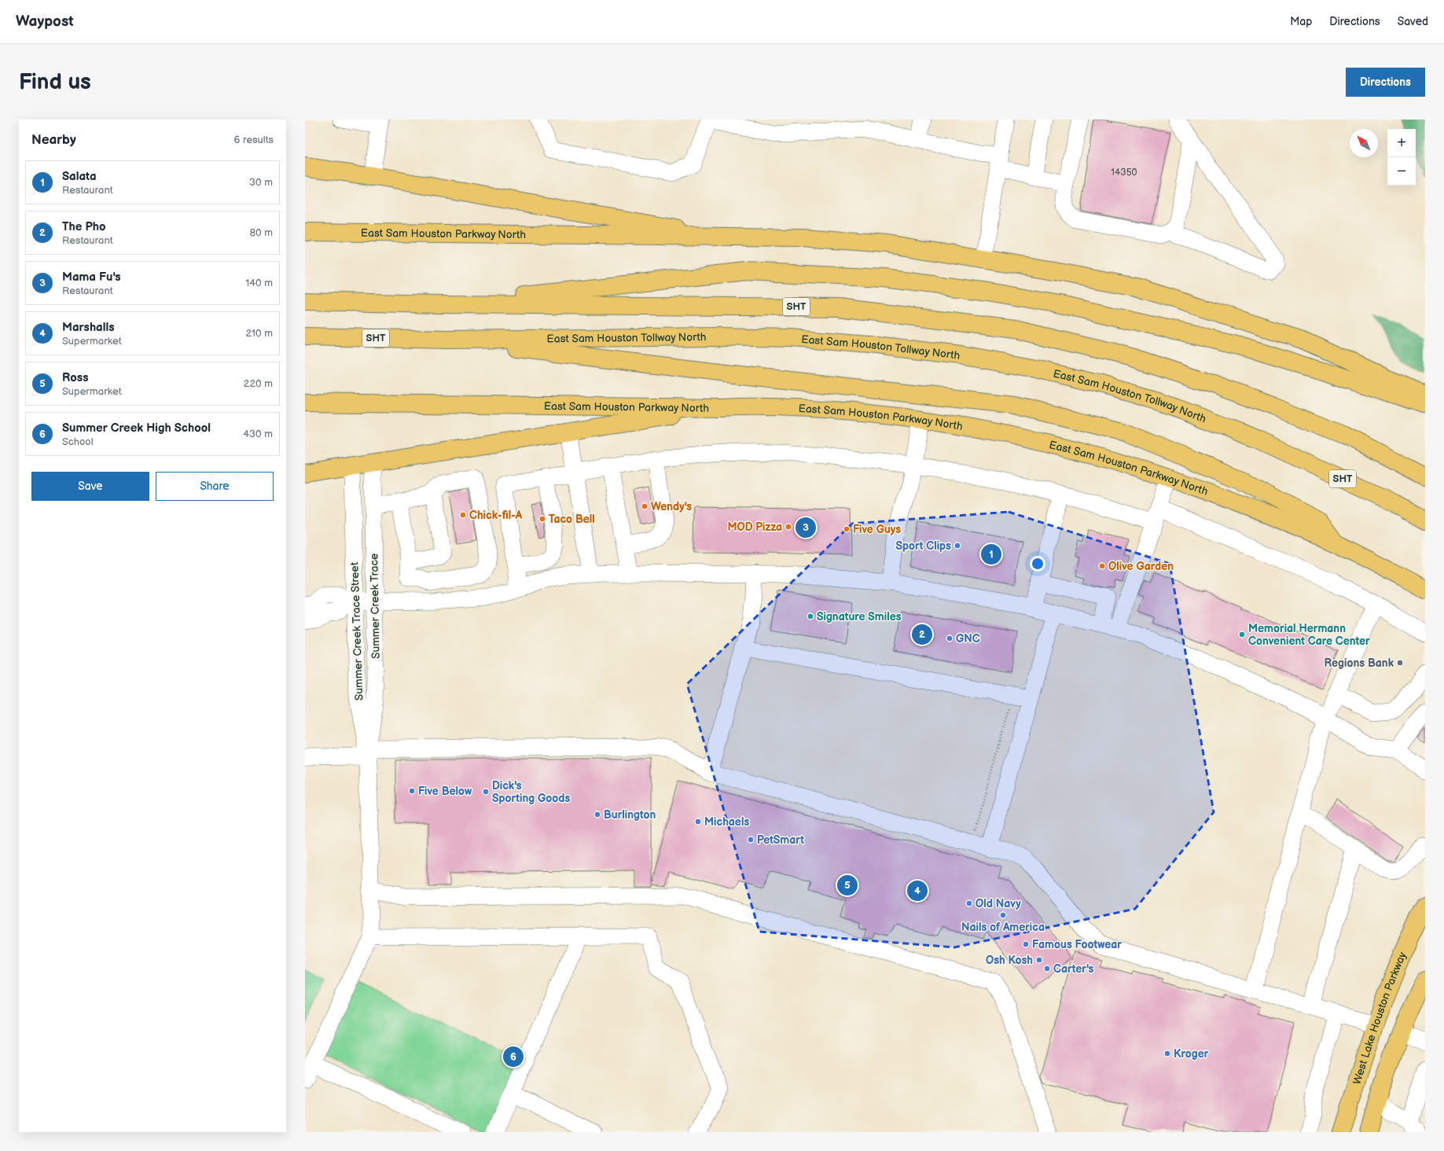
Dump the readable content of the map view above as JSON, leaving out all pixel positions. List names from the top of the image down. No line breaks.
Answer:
{"streets":{"main road":["East Sam Houston Parkway North","SHT","East Sam Houston Tollway North","West Lake Houston Parkway"],"street":["Summer Creek Trace","Summer Creek Trace Street"]},"crossings":[["Summer Creek Trace","Summer Creek Trace Street"]],"places":["Wendy's","Chick-fil-A","Taco Bell","MOD Pizza","Five Guys","Sport Clips","Olive Garden","Signature Smiles","Memorial Hermann Convenient Care Center","GNC","Regions Bank","Five Below","Dick's Sporting Goods","Burlington","Michaels","PetSmart","Old Navy","Nails of America","Famous Footwear","Osh Kosh","Carter's","Kroger"],"house_numbers":["14350"],"north":"top left","page":{"header":"Waypost","nav":["Map","Directions","Saved"],"buttons":["Directions",["Save","Share"]],"title":"Find us","heading":["Nearby","6 results"],"map_buttons":["+","−"],"list":[{"mark":"1","name":"Salata","note":"Restaurant","value":"30 m"},{"mark":"2","name":"The Pho","note":"Restaurant","value":"80 m"},{"mark":"3","name":"Mama Fu's","note":"Restaurant","value":"140 m"},{"mark":"4","name":"Marshalls","note":"Supermarket","value":"210 m"},{"mark":"5","name":"Ross","note":"Supermarket","value":"220 m"},{"mark":"6","name":"Summer Creek High School","note":"School","value":"430 m"}],"pins":["3","1","2","5","4","6"]}}
